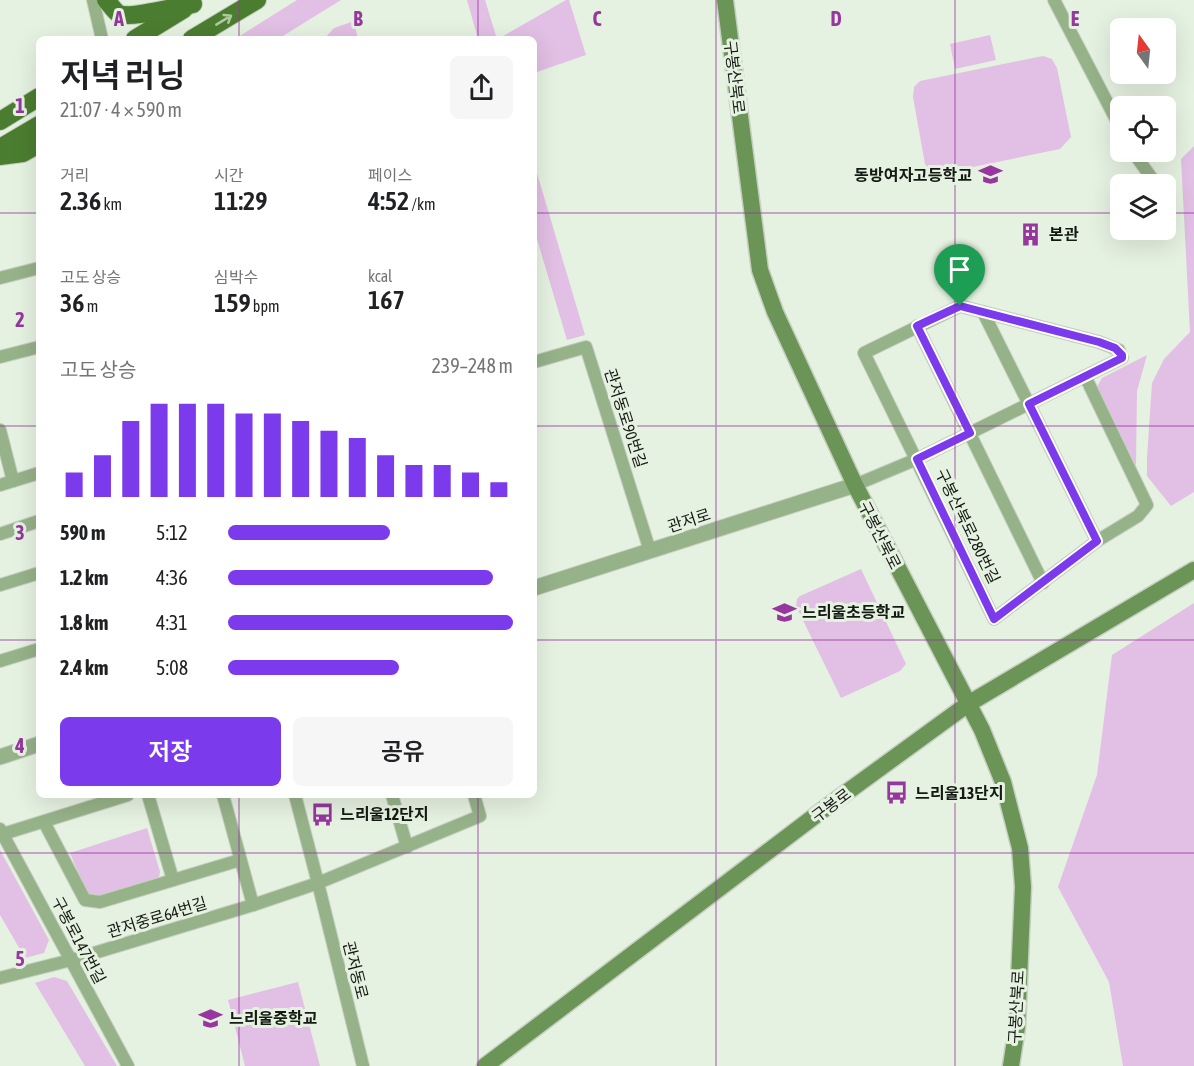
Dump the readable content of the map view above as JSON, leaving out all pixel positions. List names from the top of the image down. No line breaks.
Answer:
{"streets":{"main road":["구봉산북로","구봉로"],"street":["관저동로90번길","관저로","구봉산북로280번길","관저중로64번길","구봉로147번길","관저동로"]},"crossings":[["구봉산북로","관저로"],["구봉산북로","구봉산북로280번길"],["구봉산북로","구봉로"],["관저동로90번길","관저로"],["관저로","구봉산북로280번길"],["관저중로64번길","구봉로147번길"],["관저중로64번길","관저동로"]],"places":{"school or university":["동방여자고등학교","느리울초등학교","느리울중학교"],"building":["본관"],"bus stop":["느리울13단지","느리울12단지"]},"north":"top","page":{"heading":["저녁 러닝","21:07 · 4 × 590 m"],"stats":[["거리","2.36 km"],["시간","11:29"],["페이스","4:52 /km"],["고도 상승","36 m"],["심박수","159 bpm"],["kcal","167"]],"chart":["고도 상승","239–248 m"],"list":[{"name":"590 m","note":"5:12"},{"name":"1.2 km","note":"4:36"},{"name":"1.8 km","note":"4:31"},{"name":"2.4 km","note":"5:08"}],"buttons":["저장","공유"]},"grid":{"columns":["A","B","C","D","E"],"rows":["1","2","3","4","5"]}}
